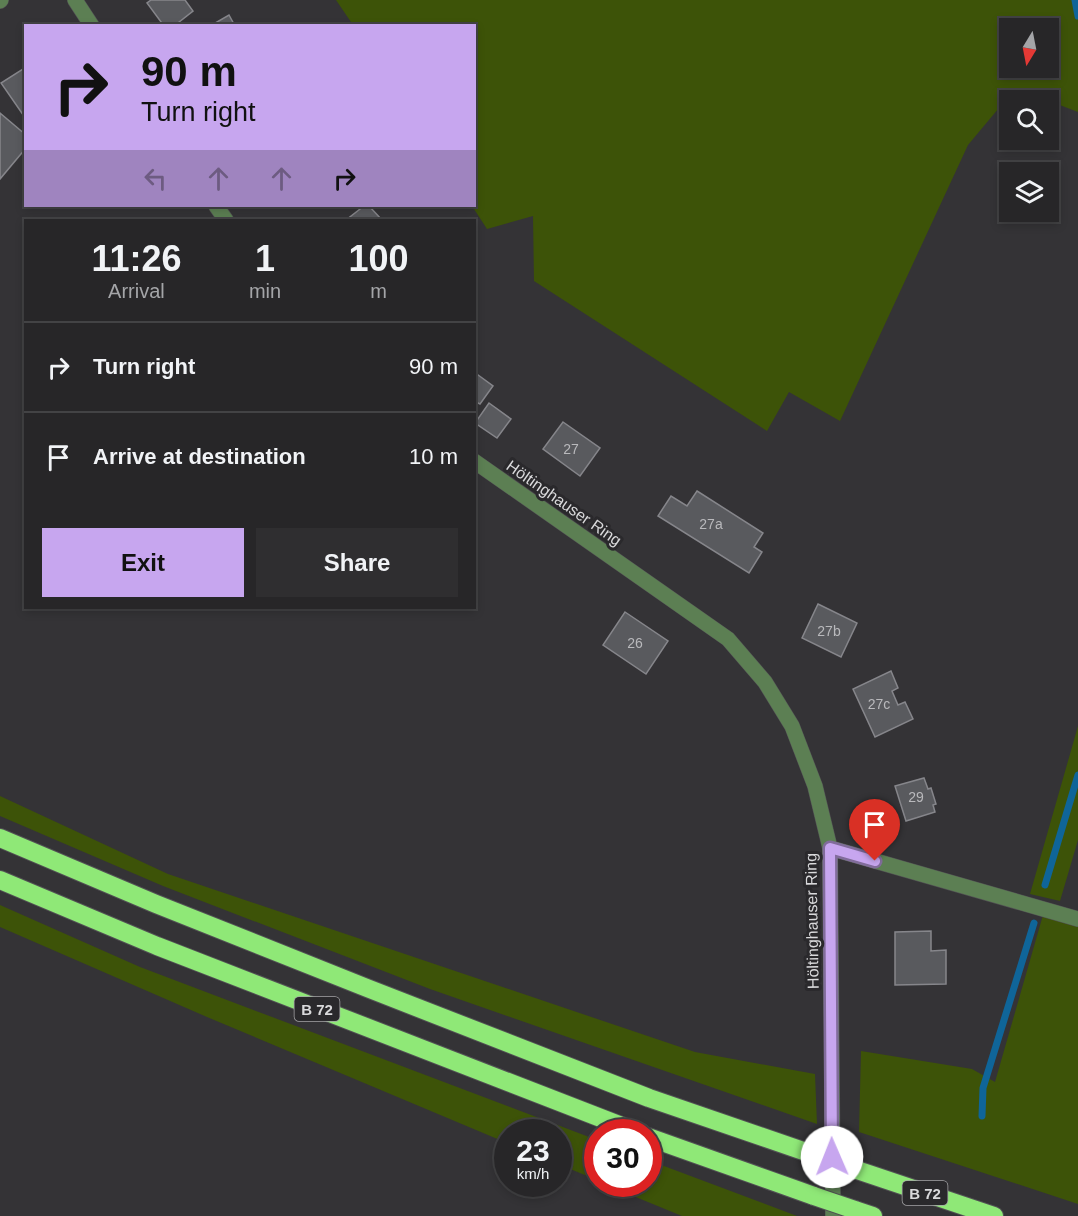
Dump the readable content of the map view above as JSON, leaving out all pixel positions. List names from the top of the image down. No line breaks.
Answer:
{"streets":{"highway":["B 72"],"street":["Höltinghauser Ring"]},"house_numbers":["27","27a","27b","26","27c","29"],"north":"bottom","page":{"turn":["90 m","Turn right"],"eta":["11:26","Arrival","1","min","100","m"],"list":[{"name":"Turn right","value":"90 m"},{"name":"Arrive at destination","value":"10 m"}],"buttons":["Exit","Share"],"speed":"23 km/h","limit":"30"}}
